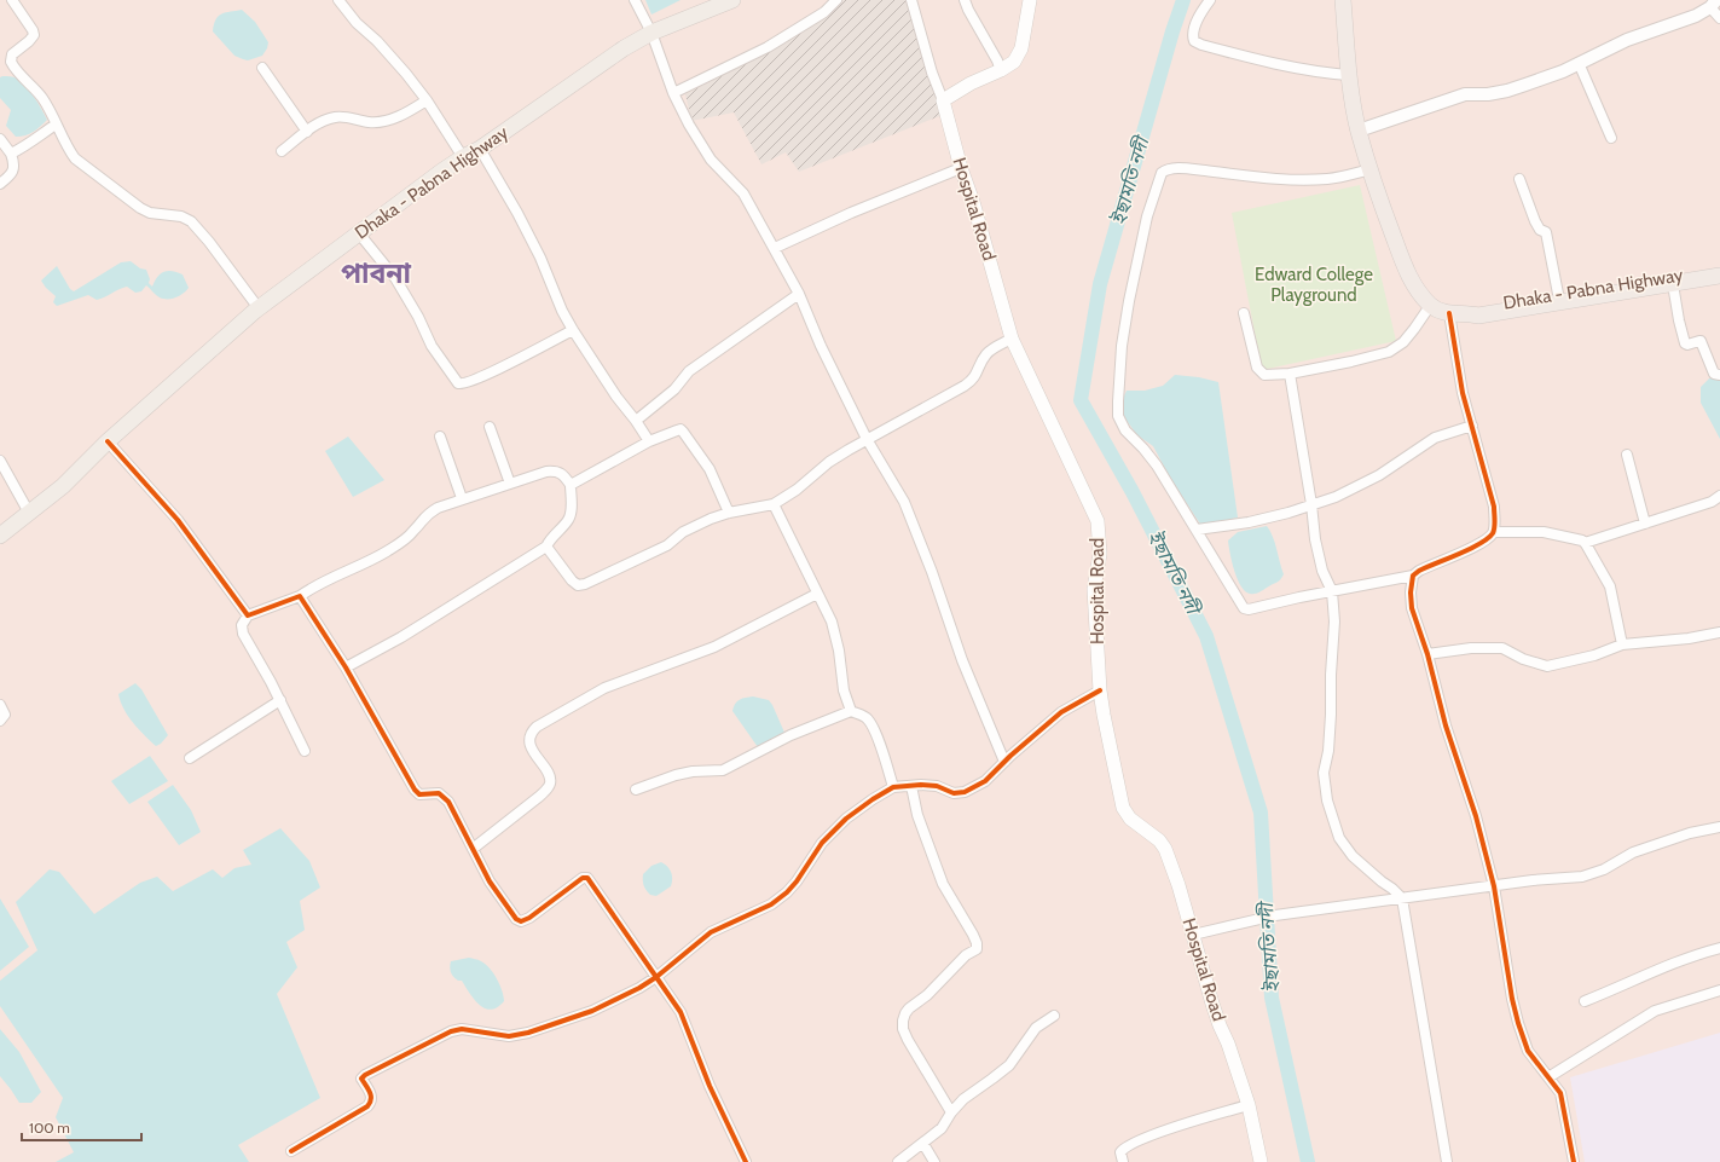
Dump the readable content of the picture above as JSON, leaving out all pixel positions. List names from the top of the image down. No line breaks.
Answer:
{"streets":{"highway":["Dhaka - Pabna Highway"],"main road":["Hospital Road"]},"districts":["পাবনা"],"water":["ইছামতি নদী"],"parks":["Edward College Playground"],"scale_bar":"100 m"}
